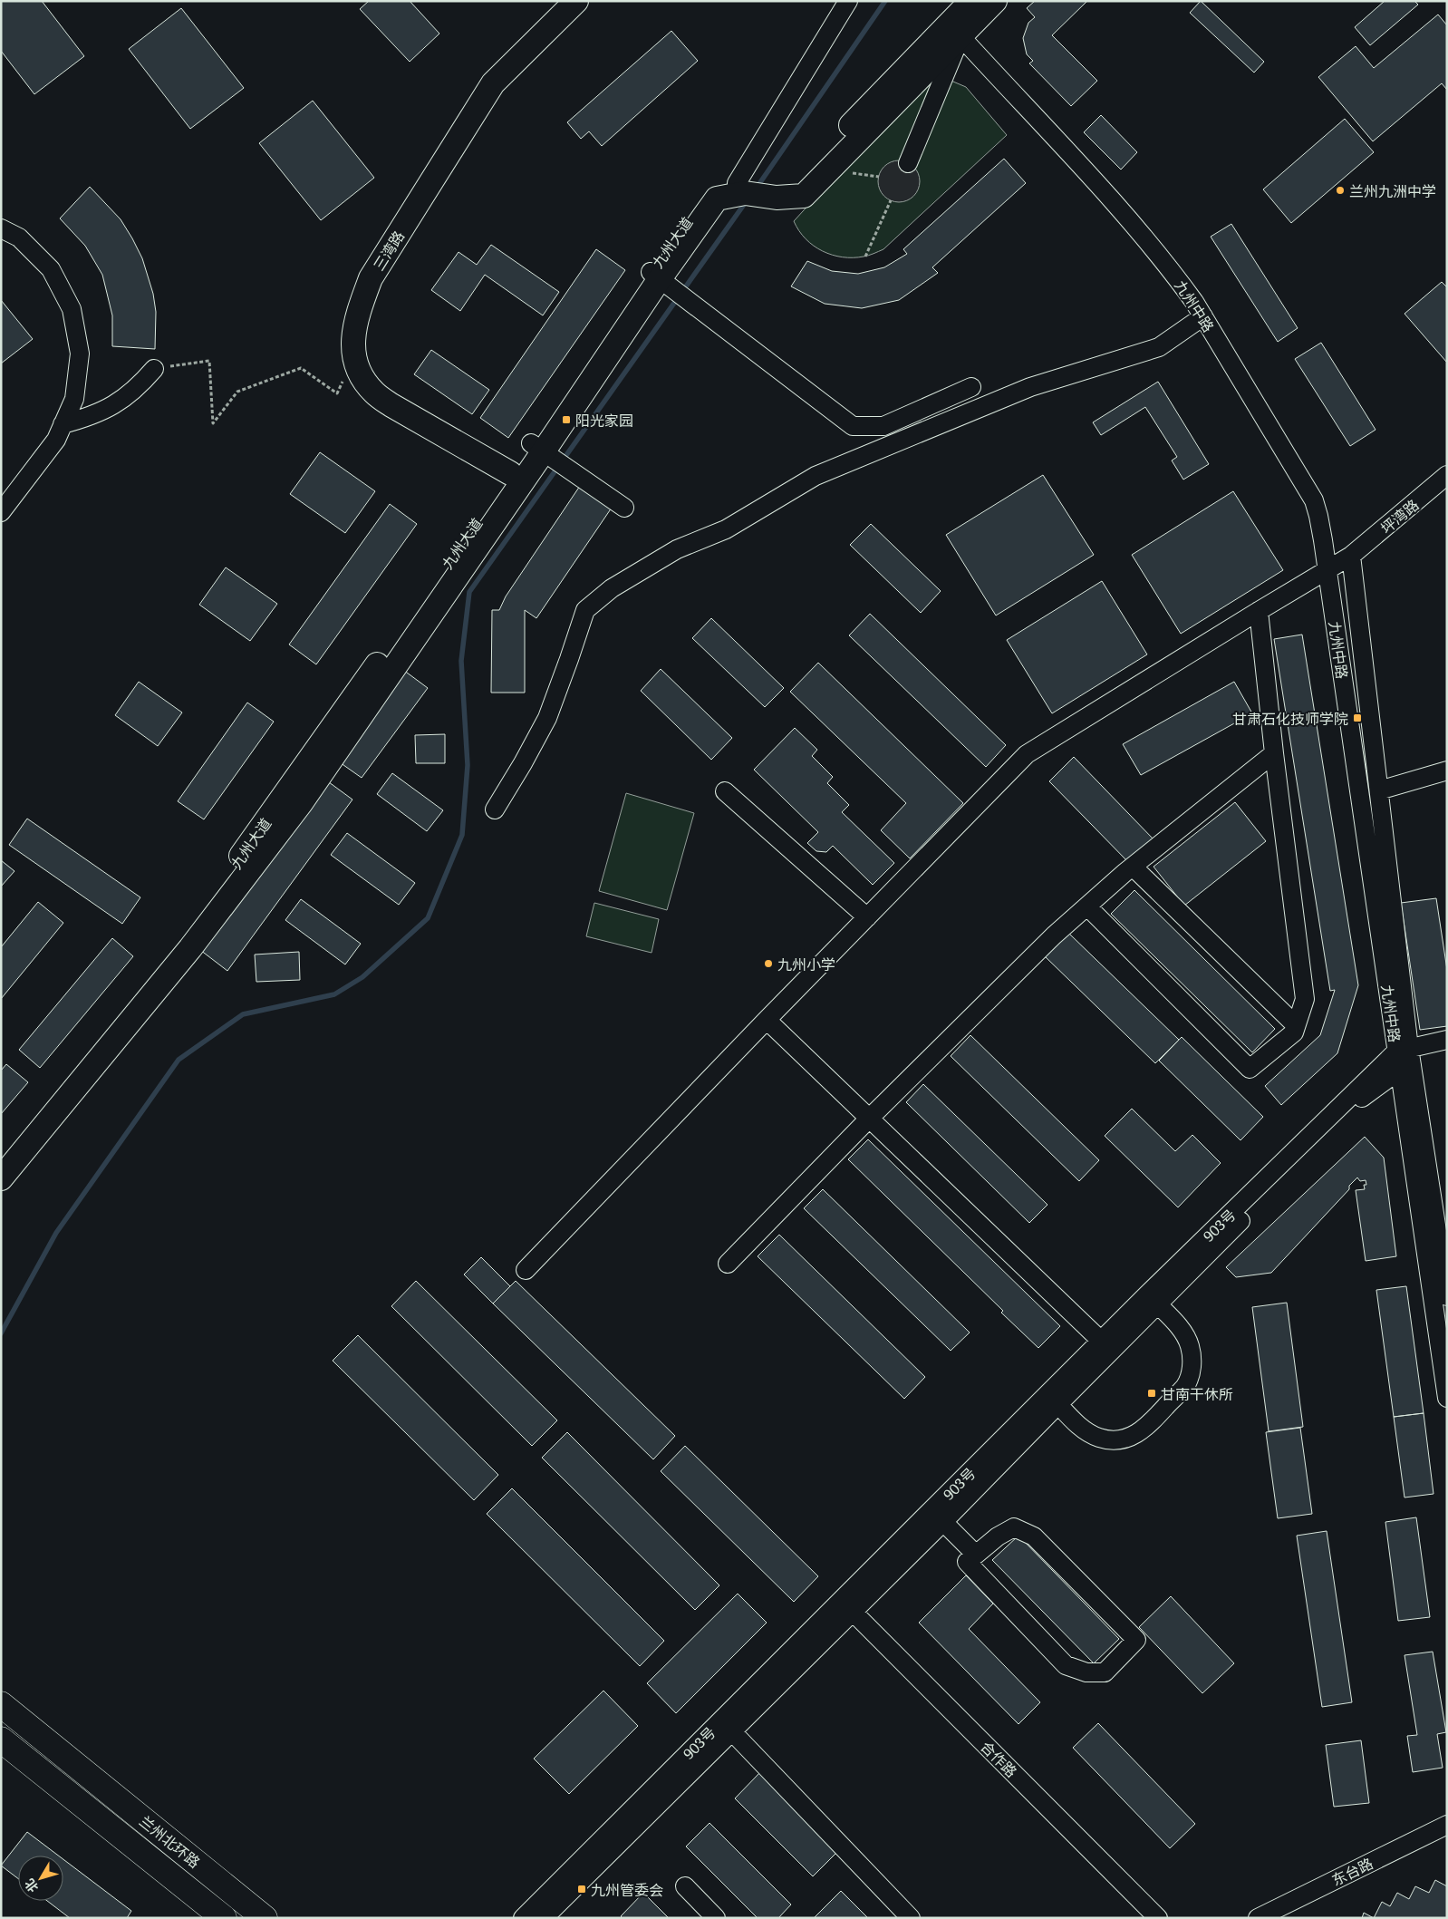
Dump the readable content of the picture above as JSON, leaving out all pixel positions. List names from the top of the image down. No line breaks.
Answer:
{"streets":{"highway":["兰州北环路"],"main road":["九州大道","三湾路"],"street":["九州中路","坪湾路","903号","合作路","东台路"]},"crossings":[["九州大道","三湾路"],["九州大道","九州中路"],["九州中路","坪湾路"],["九州中路","903号"],["903号","合作路"]],"places":{"other":["兰州九洲中学","九州小学"],"transit":["阳光家园","甘肃石化技师学院","甘南干休所","九州管委会"]},"north":"bottom left"}
